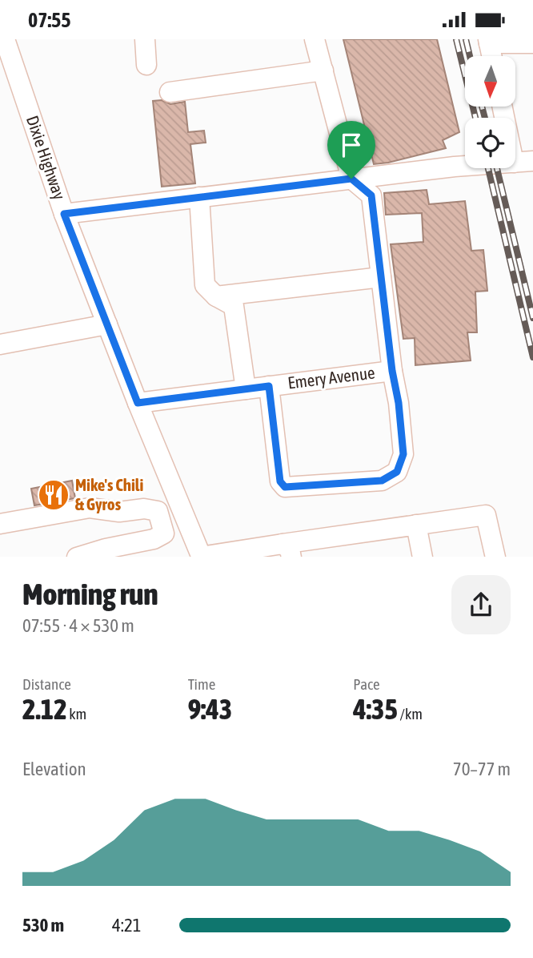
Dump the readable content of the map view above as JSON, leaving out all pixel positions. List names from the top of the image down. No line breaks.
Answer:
{"streets":{"street":["Dixie Highway","Emery Avenue"]},"crossings":[["Dixie Highway","Emery Avenue"]],"places":{"restaurant":["Mike's Chili & Gyros"]},"north":"bottom","page":{"status":"07:55","heading":["Morning run","07:55 · 4 × 530 m"],"stats":[["Distance","2.12 km"],["Time","9:43"],["Pace","4:35 /km"]],"chart":["Elevation","70–77 m"],"list":[{"name":"530 m","note":"4:21"}]}}
